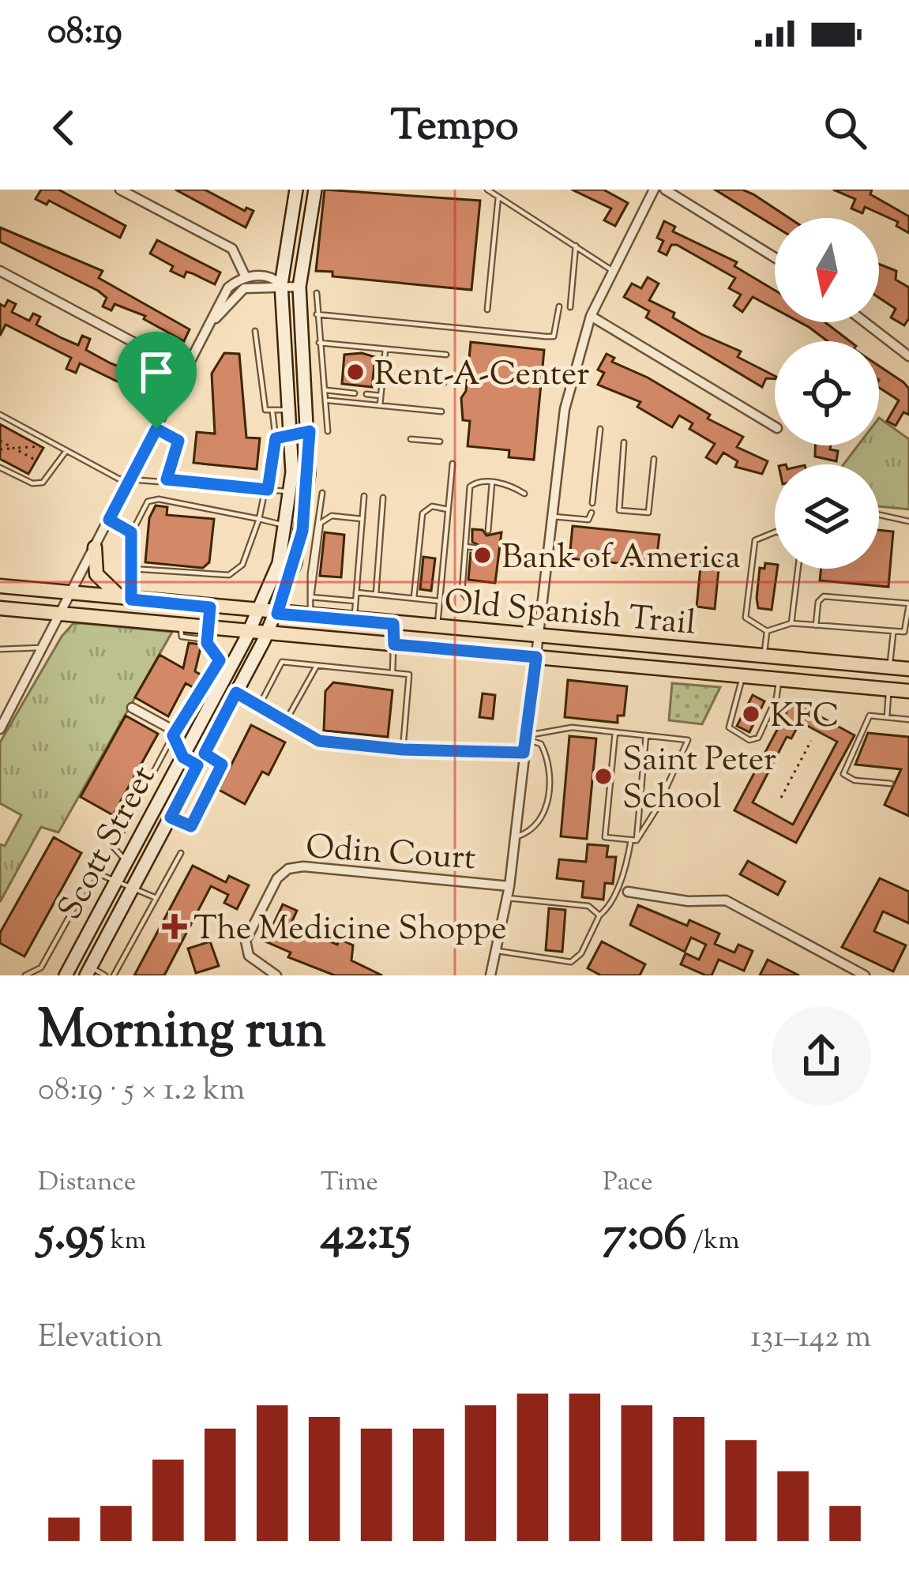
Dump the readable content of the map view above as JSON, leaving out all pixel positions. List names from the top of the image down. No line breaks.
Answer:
{"streets":{"main road":["Old Spanish Trail","Scott Street"],"street":["Odin Court"]},"crossings":[["Old Spanish Trail","Scott Street"]],"places":{"other":["Rent-A-Center","Bank of America","KFC","Saint Peter School"],"health":["The Medicine Shoppe"]},"north":"bottom","page":{"status":"08:19","header":"Tempo","heading":["Morning run","08:19 · 5 × 1.2 km"],"stats":[["Distance","5.95 km"],["Time","42:15"],["Pace","7:06 /km"]],"chart":["Elevation","131–142 m"]}}
